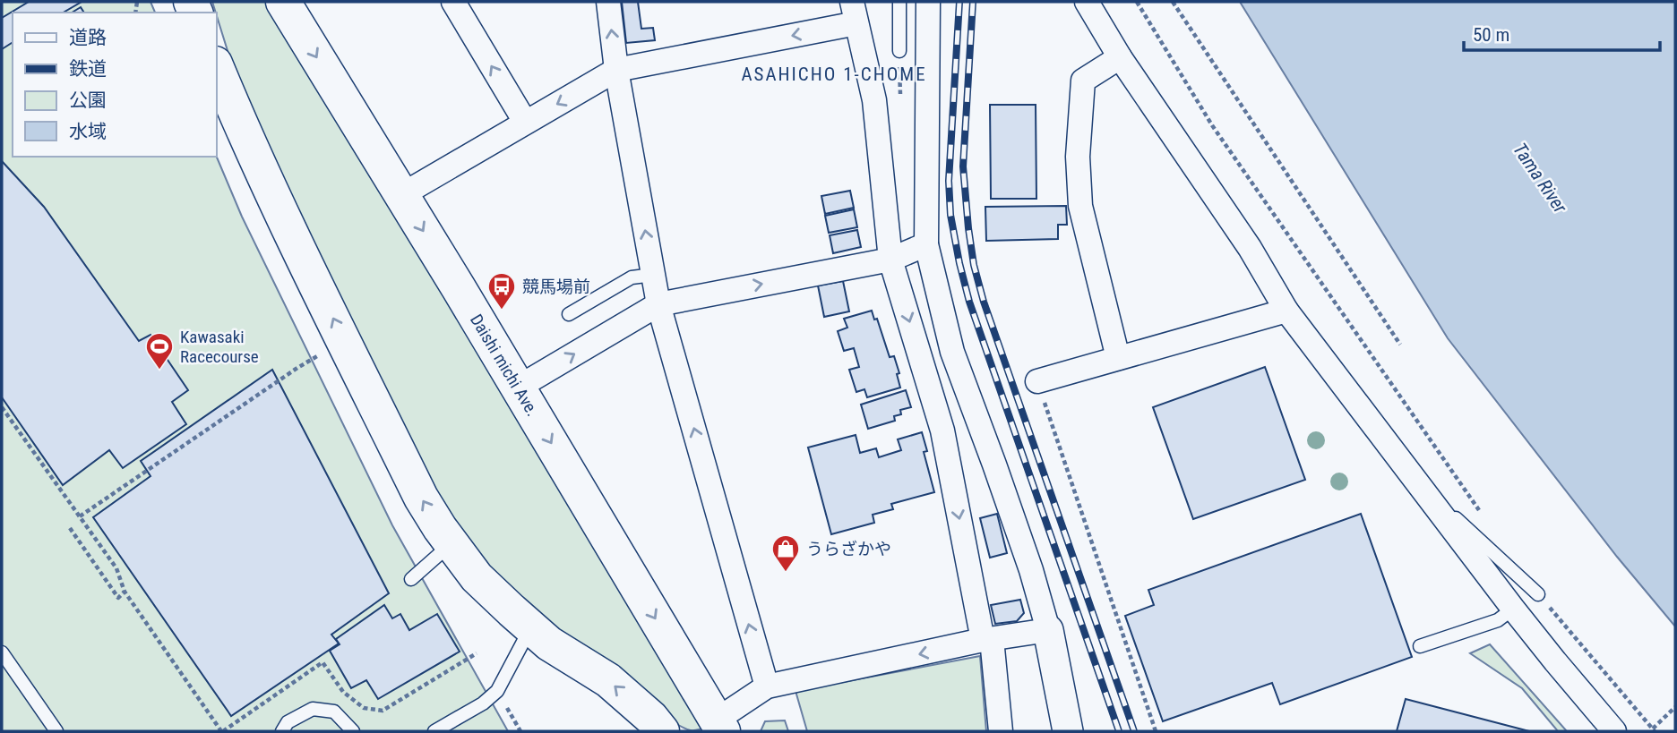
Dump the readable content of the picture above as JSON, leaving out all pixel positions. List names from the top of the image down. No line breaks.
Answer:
{"streets":{"highway":["Daishi michi Ave."]},"districts":["ASAHICHO 1-CHOME"],"water":["Tama River"],"places":{"bus stop":["競馬場前"],"sports":["Kawasaki Racecourse"],"shop":["うらざかや"]},"legend":["道路","鉄道","公園","水域"],"scale_bar":"50 m"}
